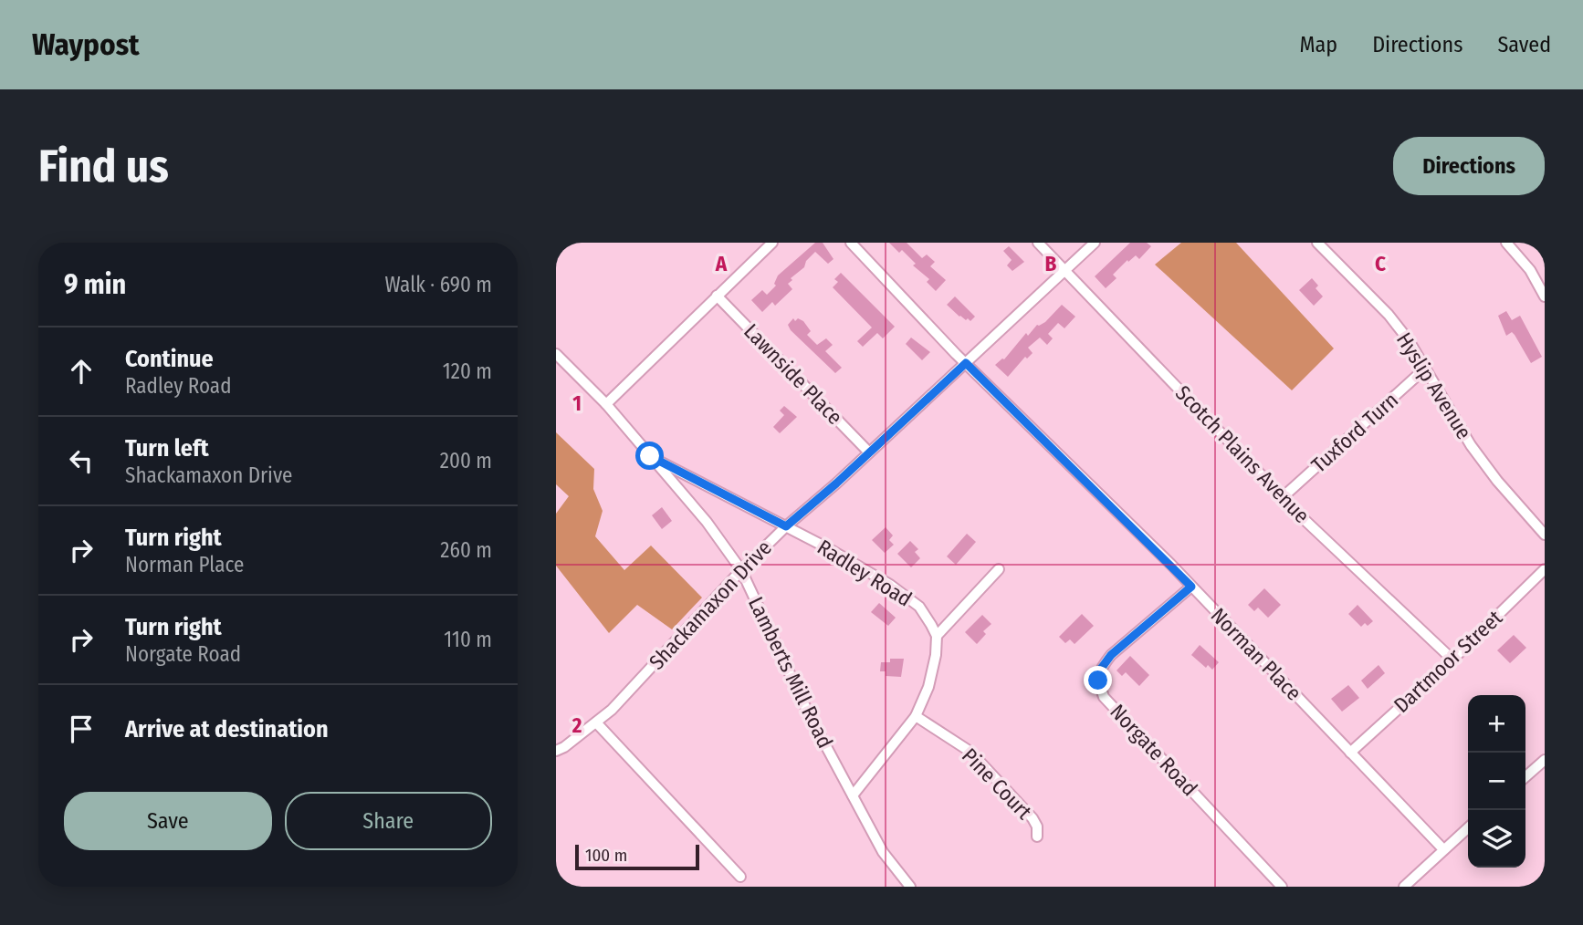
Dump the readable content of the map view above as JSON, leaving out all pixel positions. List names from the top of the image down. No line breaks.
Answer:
{"streets":{"street":["Lawnside Place","Hyslip Avenue","Tuxford Turn","Scotch Plains Avenue","Radley Road","Shackamaxon Drive","Norman Place","Dartmoor Street","Lamberts Mill Road","Norgate Road","Pine Court"]},"crossings":[["Lawnside Place","Shackamaxon Drive"],["Hyslip Avenue","Tuxford Turn"],["Tuxford Turn","Scotch Plains Avenue"],["Scotch Plains Avenue","Shackamaxon Drive"],["Scotch Plains Avenue","Dartmoor Street"],["Radley Road","Shackamaxon Drive"],["Radley Road","Lamberts Mill Road"],["Shackamaxon Drive","Norman Place"],["Shackamaxon Drive","Lamberts Mill Road"],["Norman Place","Dartmoor Street"],["Norman Place","Norgate Road"]],"scale_bar":"100 m","page":{"header":"Waypost","nav":["Map","Directions","Saved"],"buttons":["Directions",["Save","Share"]],"title":"Find us","heading":["9 min","Walk · 690 m"],"list":[["Continue","Radley Road","120 m"],["Turn left","Shackamaxon Drive","200 m"],["Turn right","Norman Place","260 m"],["Turn right","Norgate Road","110 m"],"Arrive at destination"],"map_buttons":["+","−"],"scale":"100 m"},"grid":{"columns":["A","B","C"],"rows":["1","2"]}}
